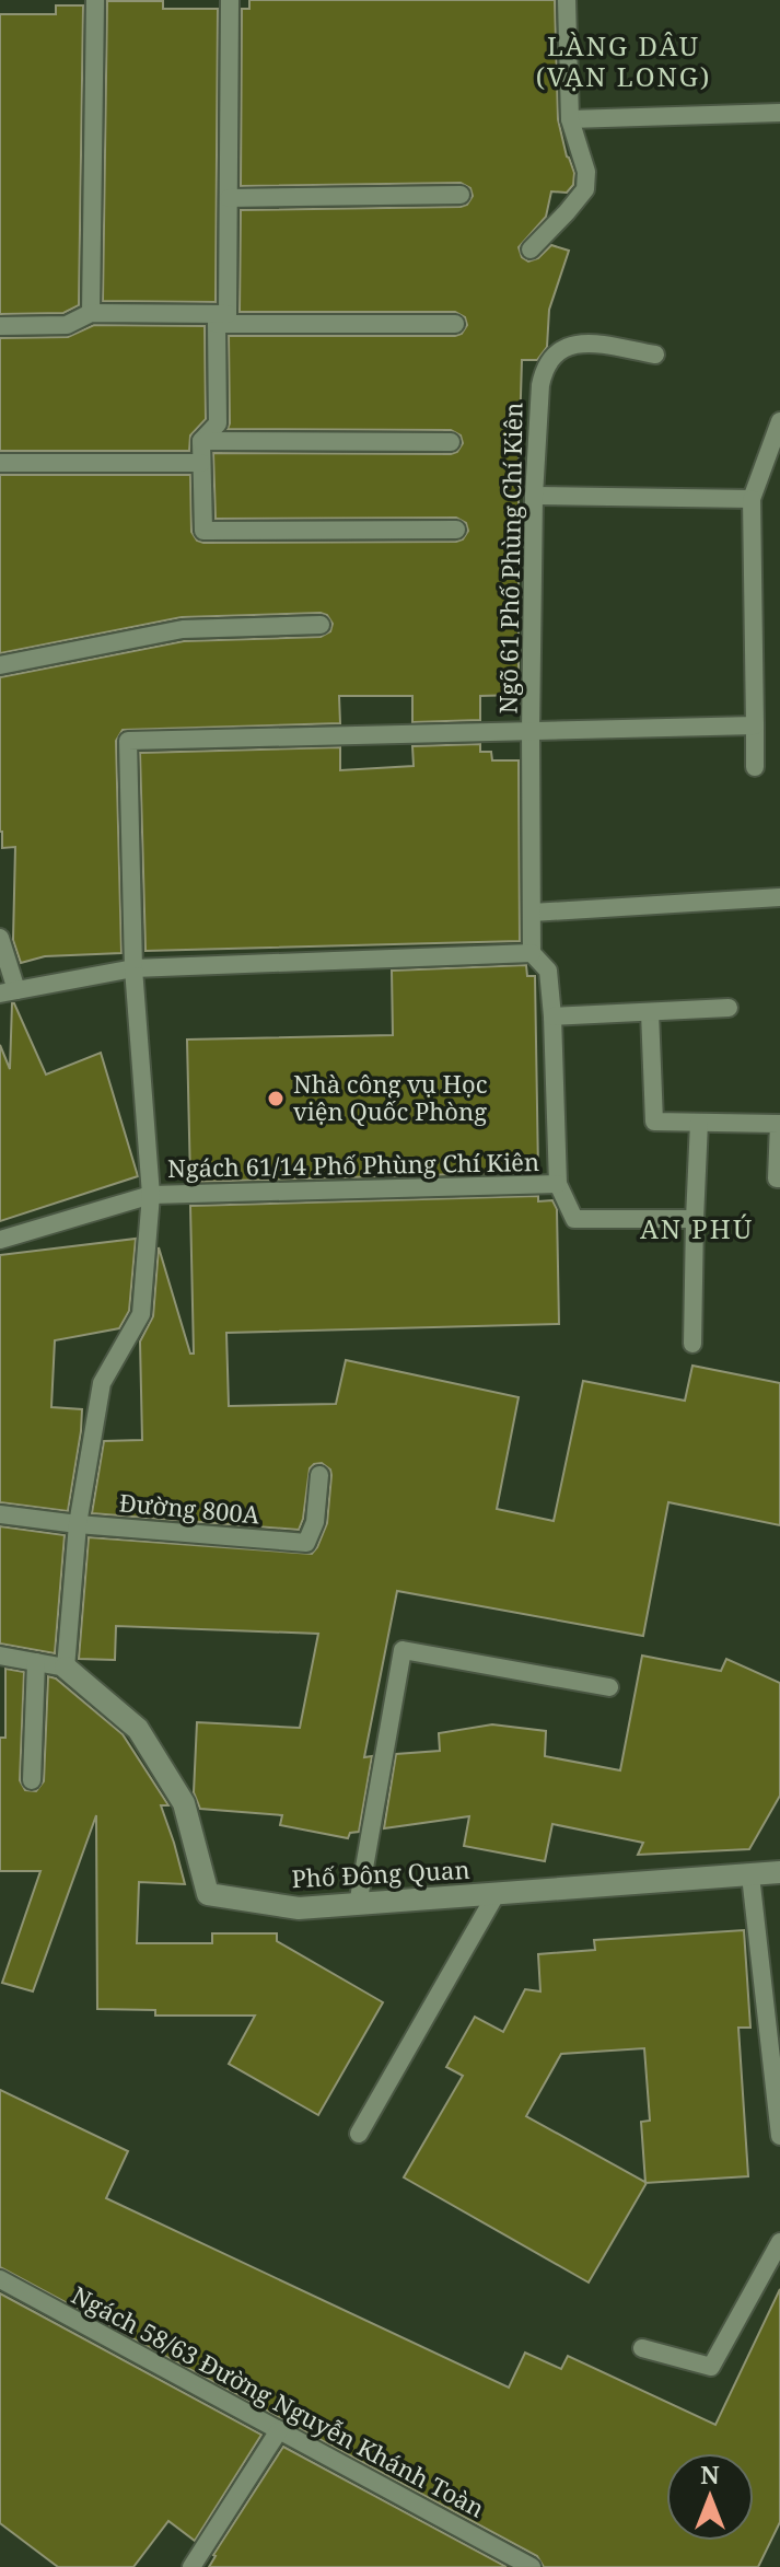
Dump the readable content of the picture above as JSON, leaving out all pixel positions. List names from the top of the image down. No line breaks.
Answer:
{"streets":{"street":["Phố Đông Quan"],"lane":["Ngõ 61 Phố Phùng Chí Kiên","Ngách 61/14 Phố Phùng Chí Kiên","Đường 800A","Ngách 58/63 Đường Nguyễn Khánh Toàn"]},"crossings":[["Ngõ 61 Phố Phùng Chí Kiên","Ngách 61/14 Phố Phùng Chí Kiên"]],"districts":["LÀNG DÂU (VẠN LONG)","AN PHÚ"],"places":["Nhà công vụ Học viện Quốc Phòng"],"north":"top"}
